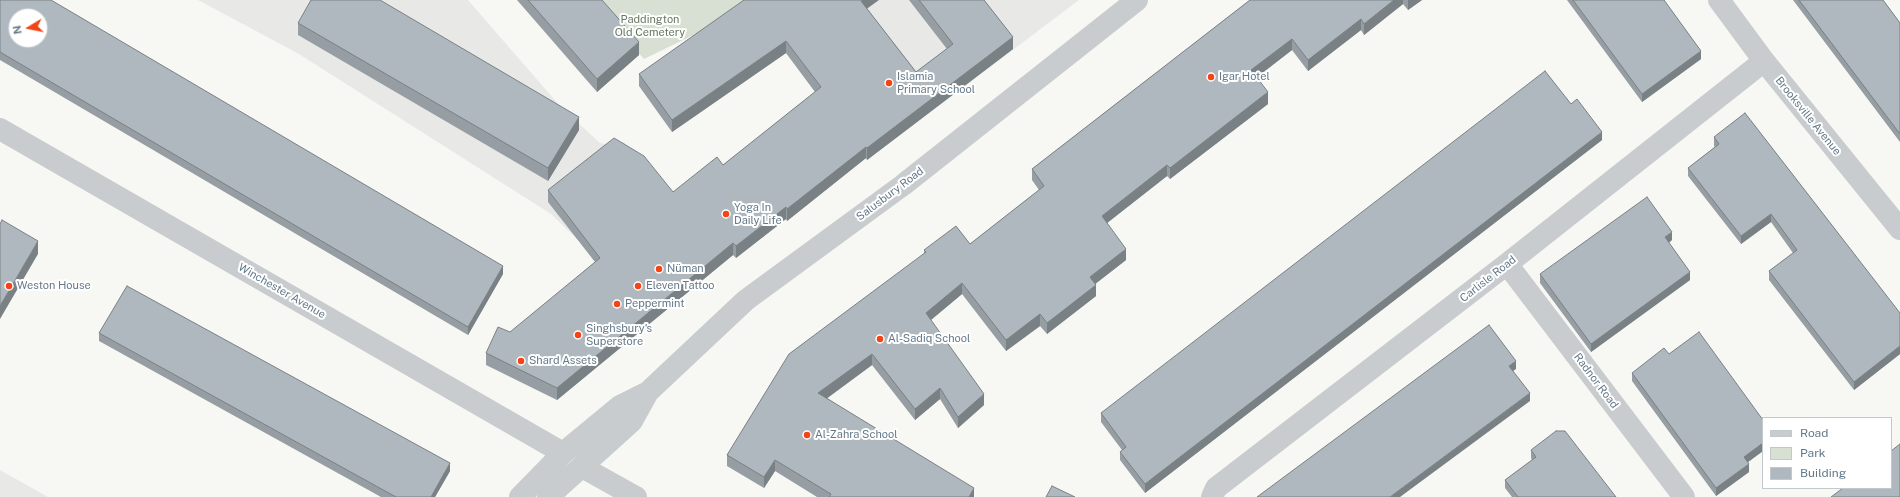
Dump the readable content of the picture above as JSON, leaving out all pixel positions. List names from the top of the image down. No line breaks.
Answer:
{"streets":{"street":["Brooksville Avenue","Salusbury Road","Carlisle Road","Winchester Avenue","Radnor Road"]},"crossings":[["Brooksville Avenue","Carlisle Road"],["Salusbury Road","Winchester Avenue"],["Carlisle Road","Radnor Road"]],"parks":["Paddington Old Cemetery"],"places":["Igar Hotel","Islamia Primary School","Yoga In Daily Life","Nüman","Weston House","Eleven Tattoo","Peppermint","Singhsbury's Superstore","Al-Sadiq School","Shard Assets","Al-Zahra School"],"legend":["Road","Park","Building"],"north":"left"}
